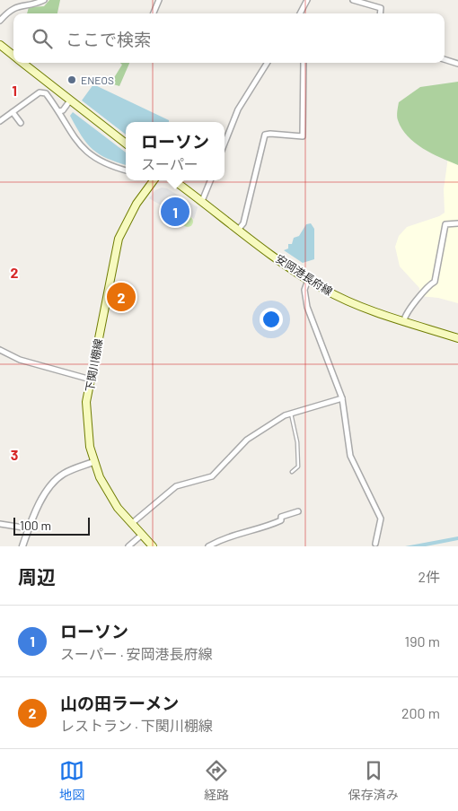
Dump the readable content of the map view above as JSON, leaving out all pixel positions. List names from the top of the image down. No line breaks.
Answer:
{"streets":{"main road":["安岡港長府線","下関川棚線"]},"places":["ENEOS"],"scale_bar":"100 m","page":{"search":"ここで検索","popup":["ローソン","スーパー"],"pins":["1","2"],"scale":"100 m","heading":["周辺","2件"],"list":[{"mark":"1","name":"ローソン","note":"スーパー · 安岡港長府線","value":"190 m"},{"mark":"2","name":"山の田ラーメン","note":"レストラン · 下関川棚線","value":"200 m"}],"nav":["地図","経路","保存済み"]},"grid":{"rows":["1","2","3"]}}
